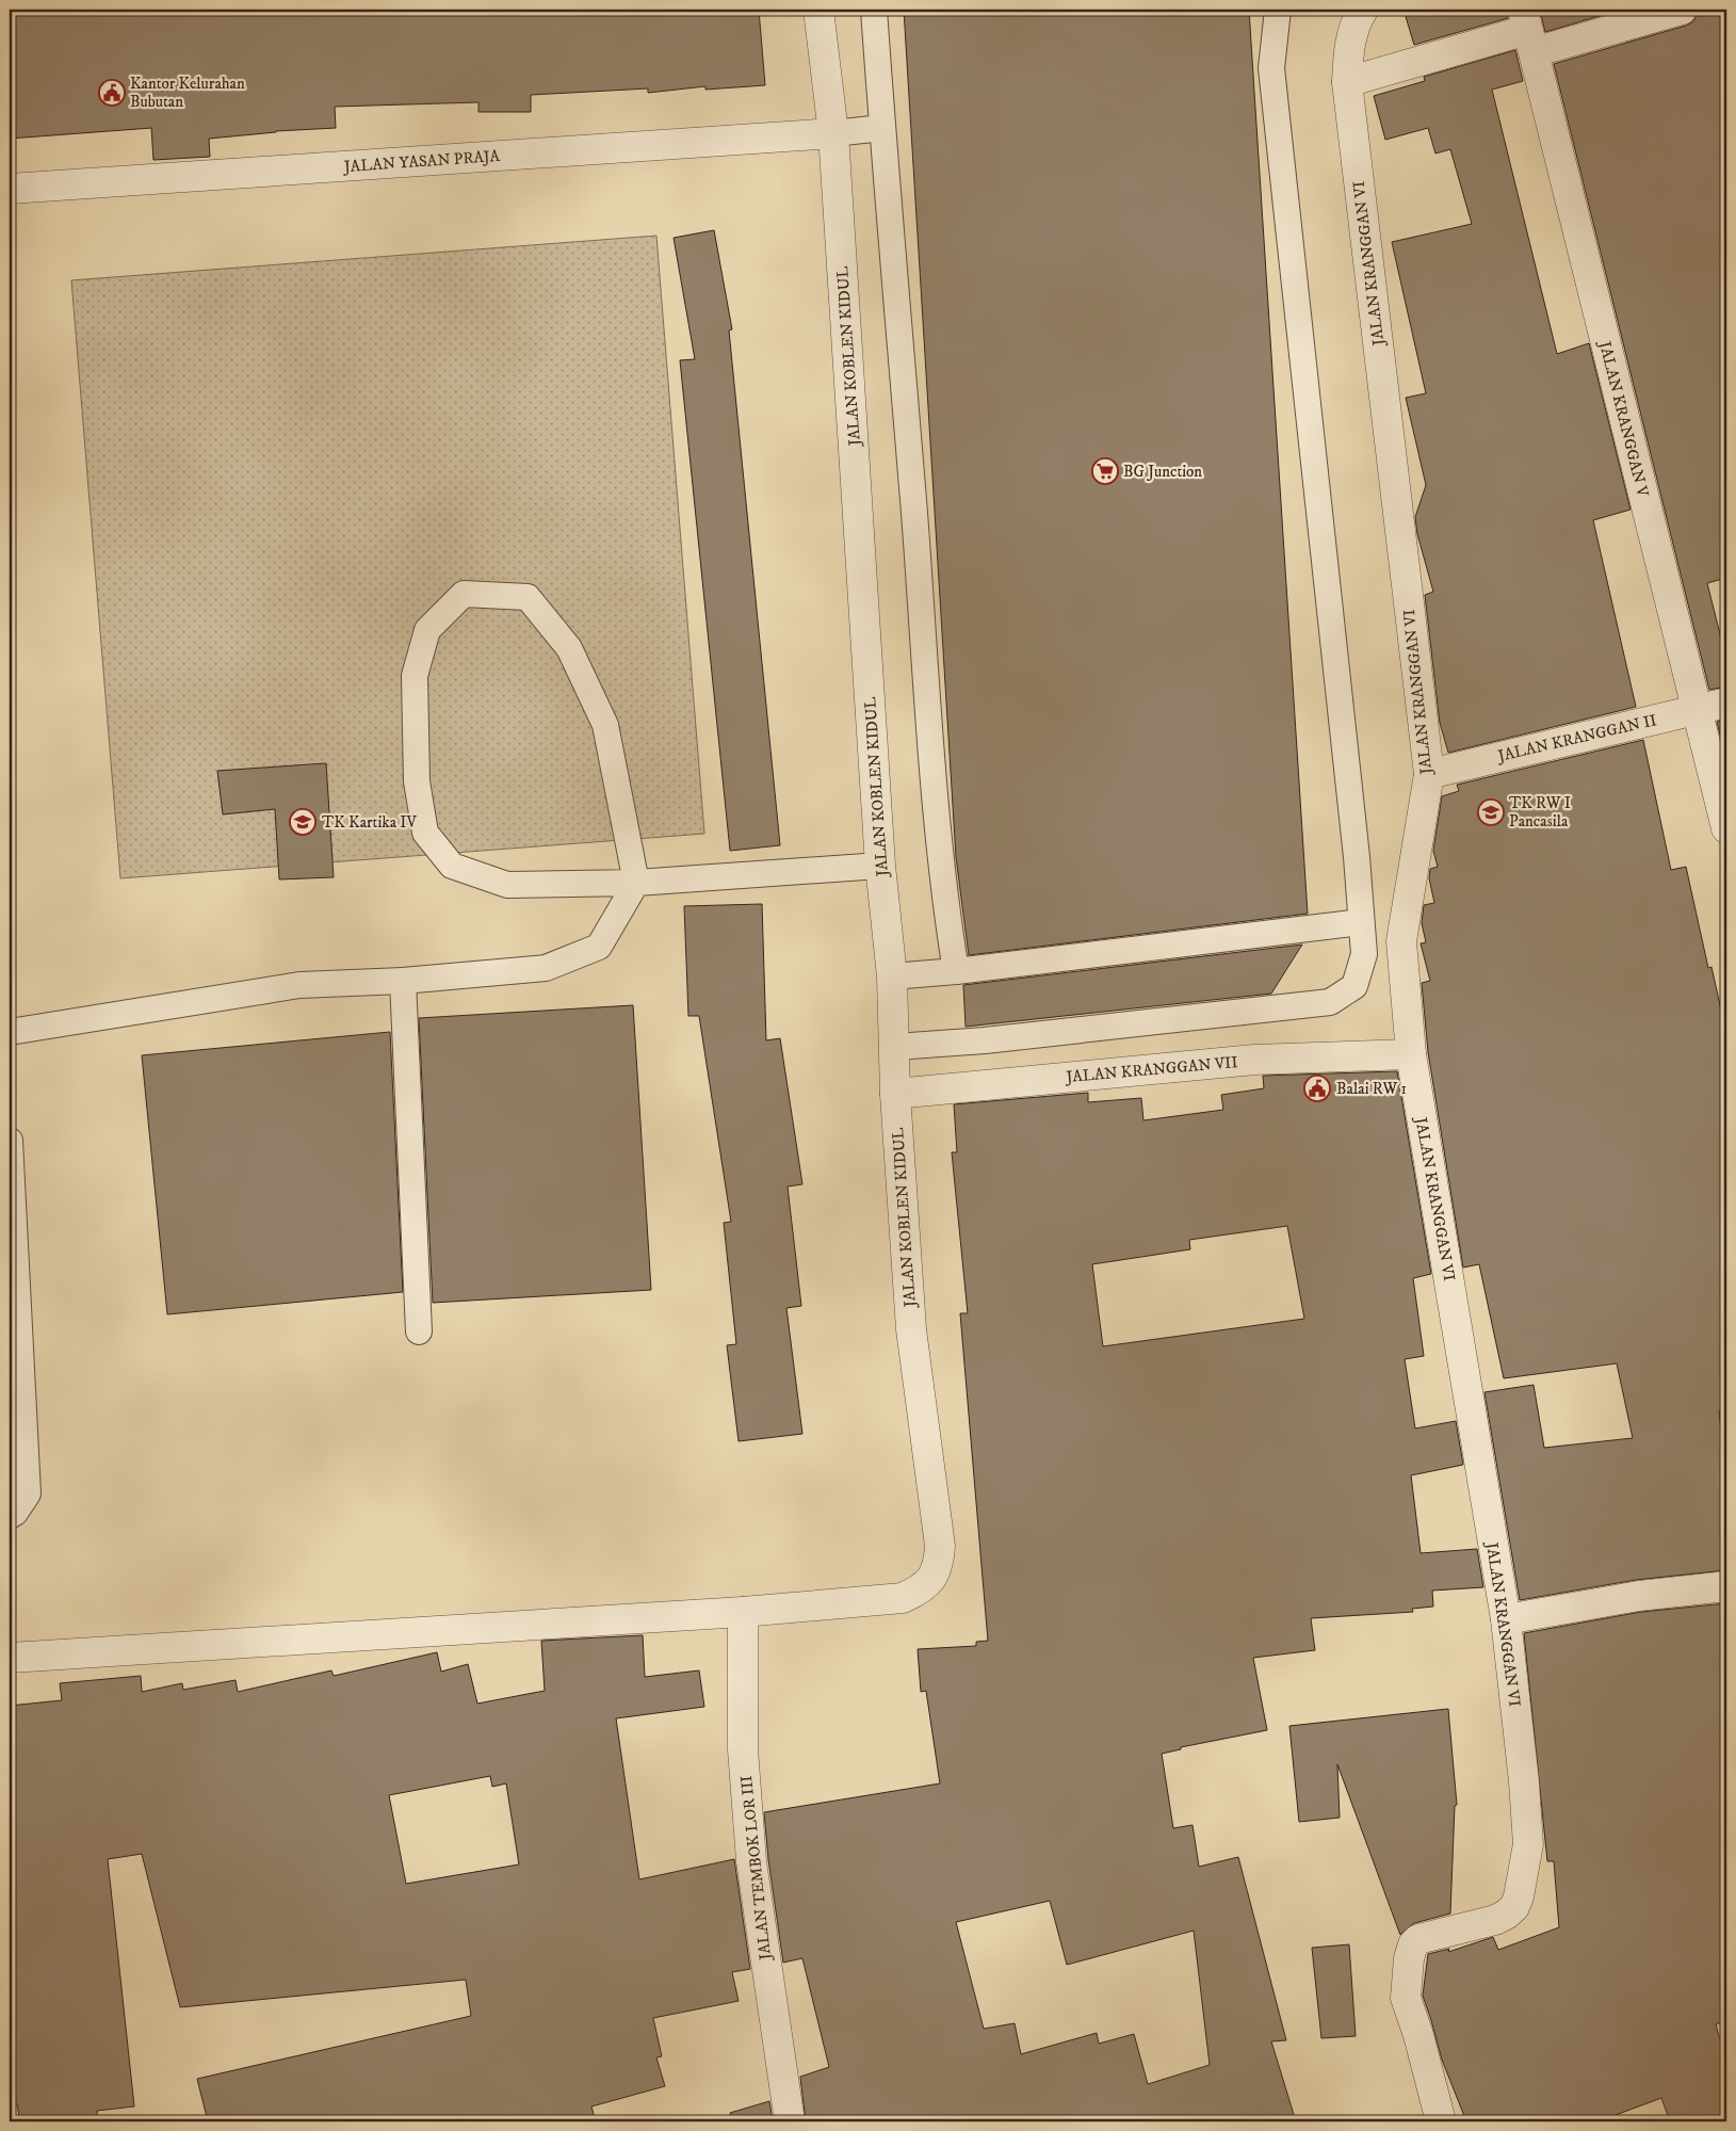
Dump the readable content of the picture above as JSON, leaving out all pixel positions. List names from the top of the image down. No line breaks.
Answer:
{"streets":{"street":["JALAN YASAN PRAJA","JALAN KRANGGAN VI","JALAN KOBLEN KIDUL","JALAN KRANGGAN V","JALAN KRANGGAN II","JALAN KRANGGAN VII","JALAN TEMBOK LOR III"]},"crossings":[["JALAN YASAN PRAJA","JALAN KOBLEN KIDUL"],["JALAN KRANGGAN VI","JALAN KRANGGAN II"],["JALAN KRANGGAN VI","JALAN KRANGGAN VII"],["JALAN KOBLEN KIDUL","JALAN KRANGGAN VII"],["JALAN KOBLEN KIDUL","JALAN TEMBOK LOR III"],["JALAN KRANGGAN V","JALAN KRANGGAN II"]],"places":{"public building":["Kantor Kelurahan Bubutan","Balai RW 1"],"supermarket":["BG Junction"],"school or university":["TK RW I Pancasila","TK Kartika IV"]}}
